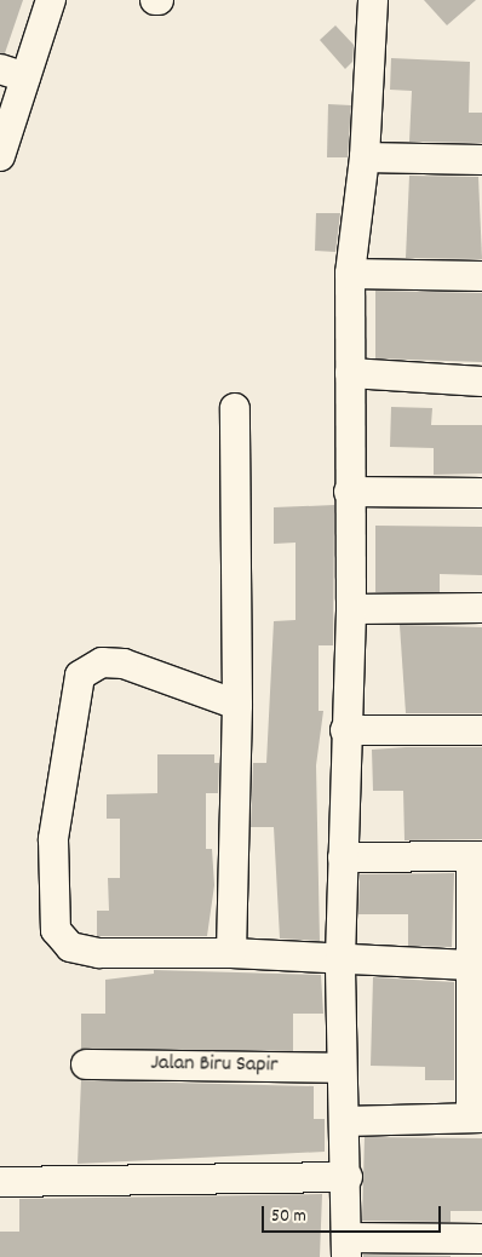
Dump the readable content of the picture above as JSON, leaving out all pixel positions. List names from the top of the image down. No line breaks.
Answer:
{"streets":{"street":["Jalan Biru Sapir"]},"scale_bar":"50 m"}
